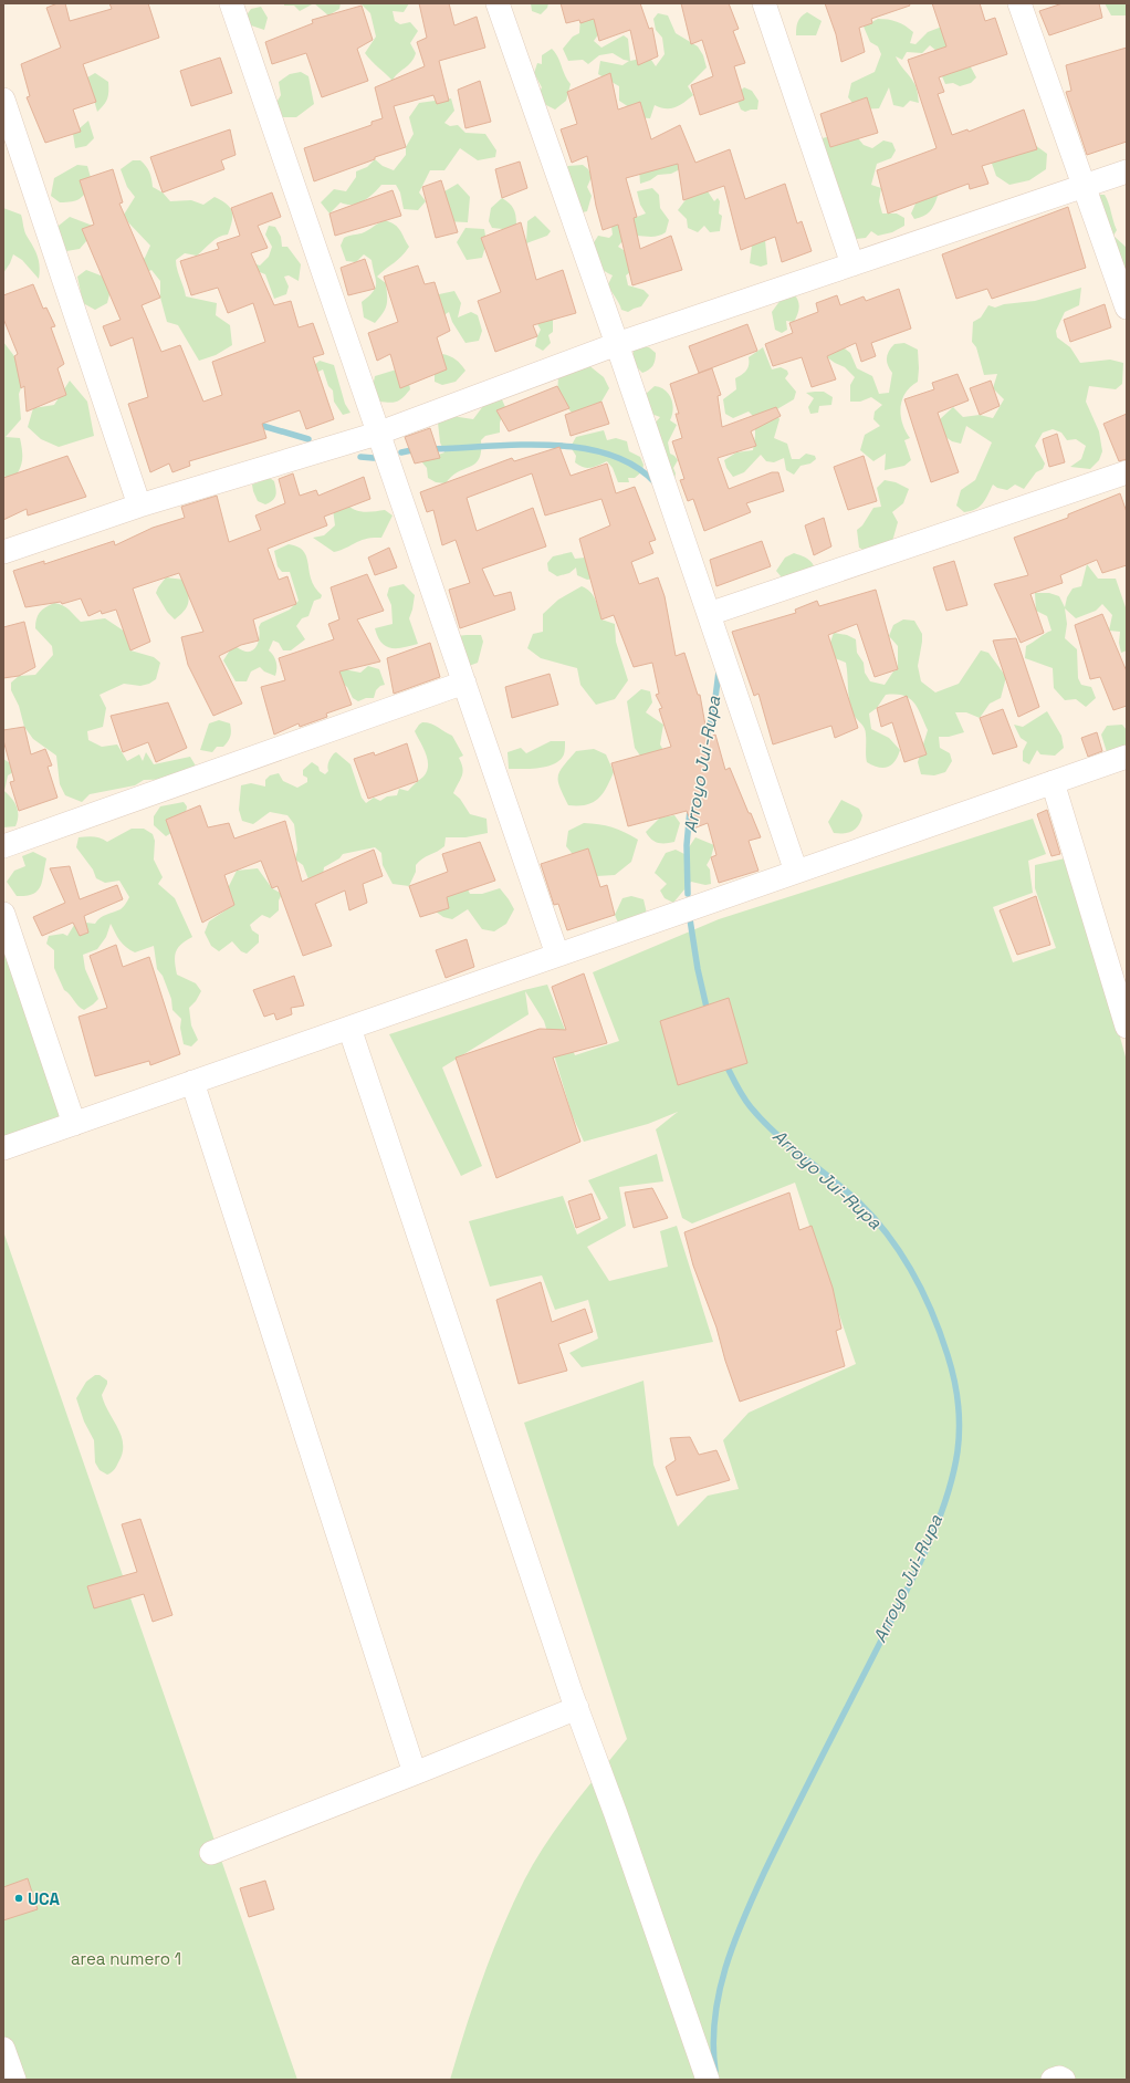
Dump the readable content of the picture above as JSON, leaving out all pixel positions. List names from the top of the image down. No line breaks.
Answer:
{"water":["Arroyo Jui-Rupa"],"parks":["area numero 1"],"places":["UCA"]}
